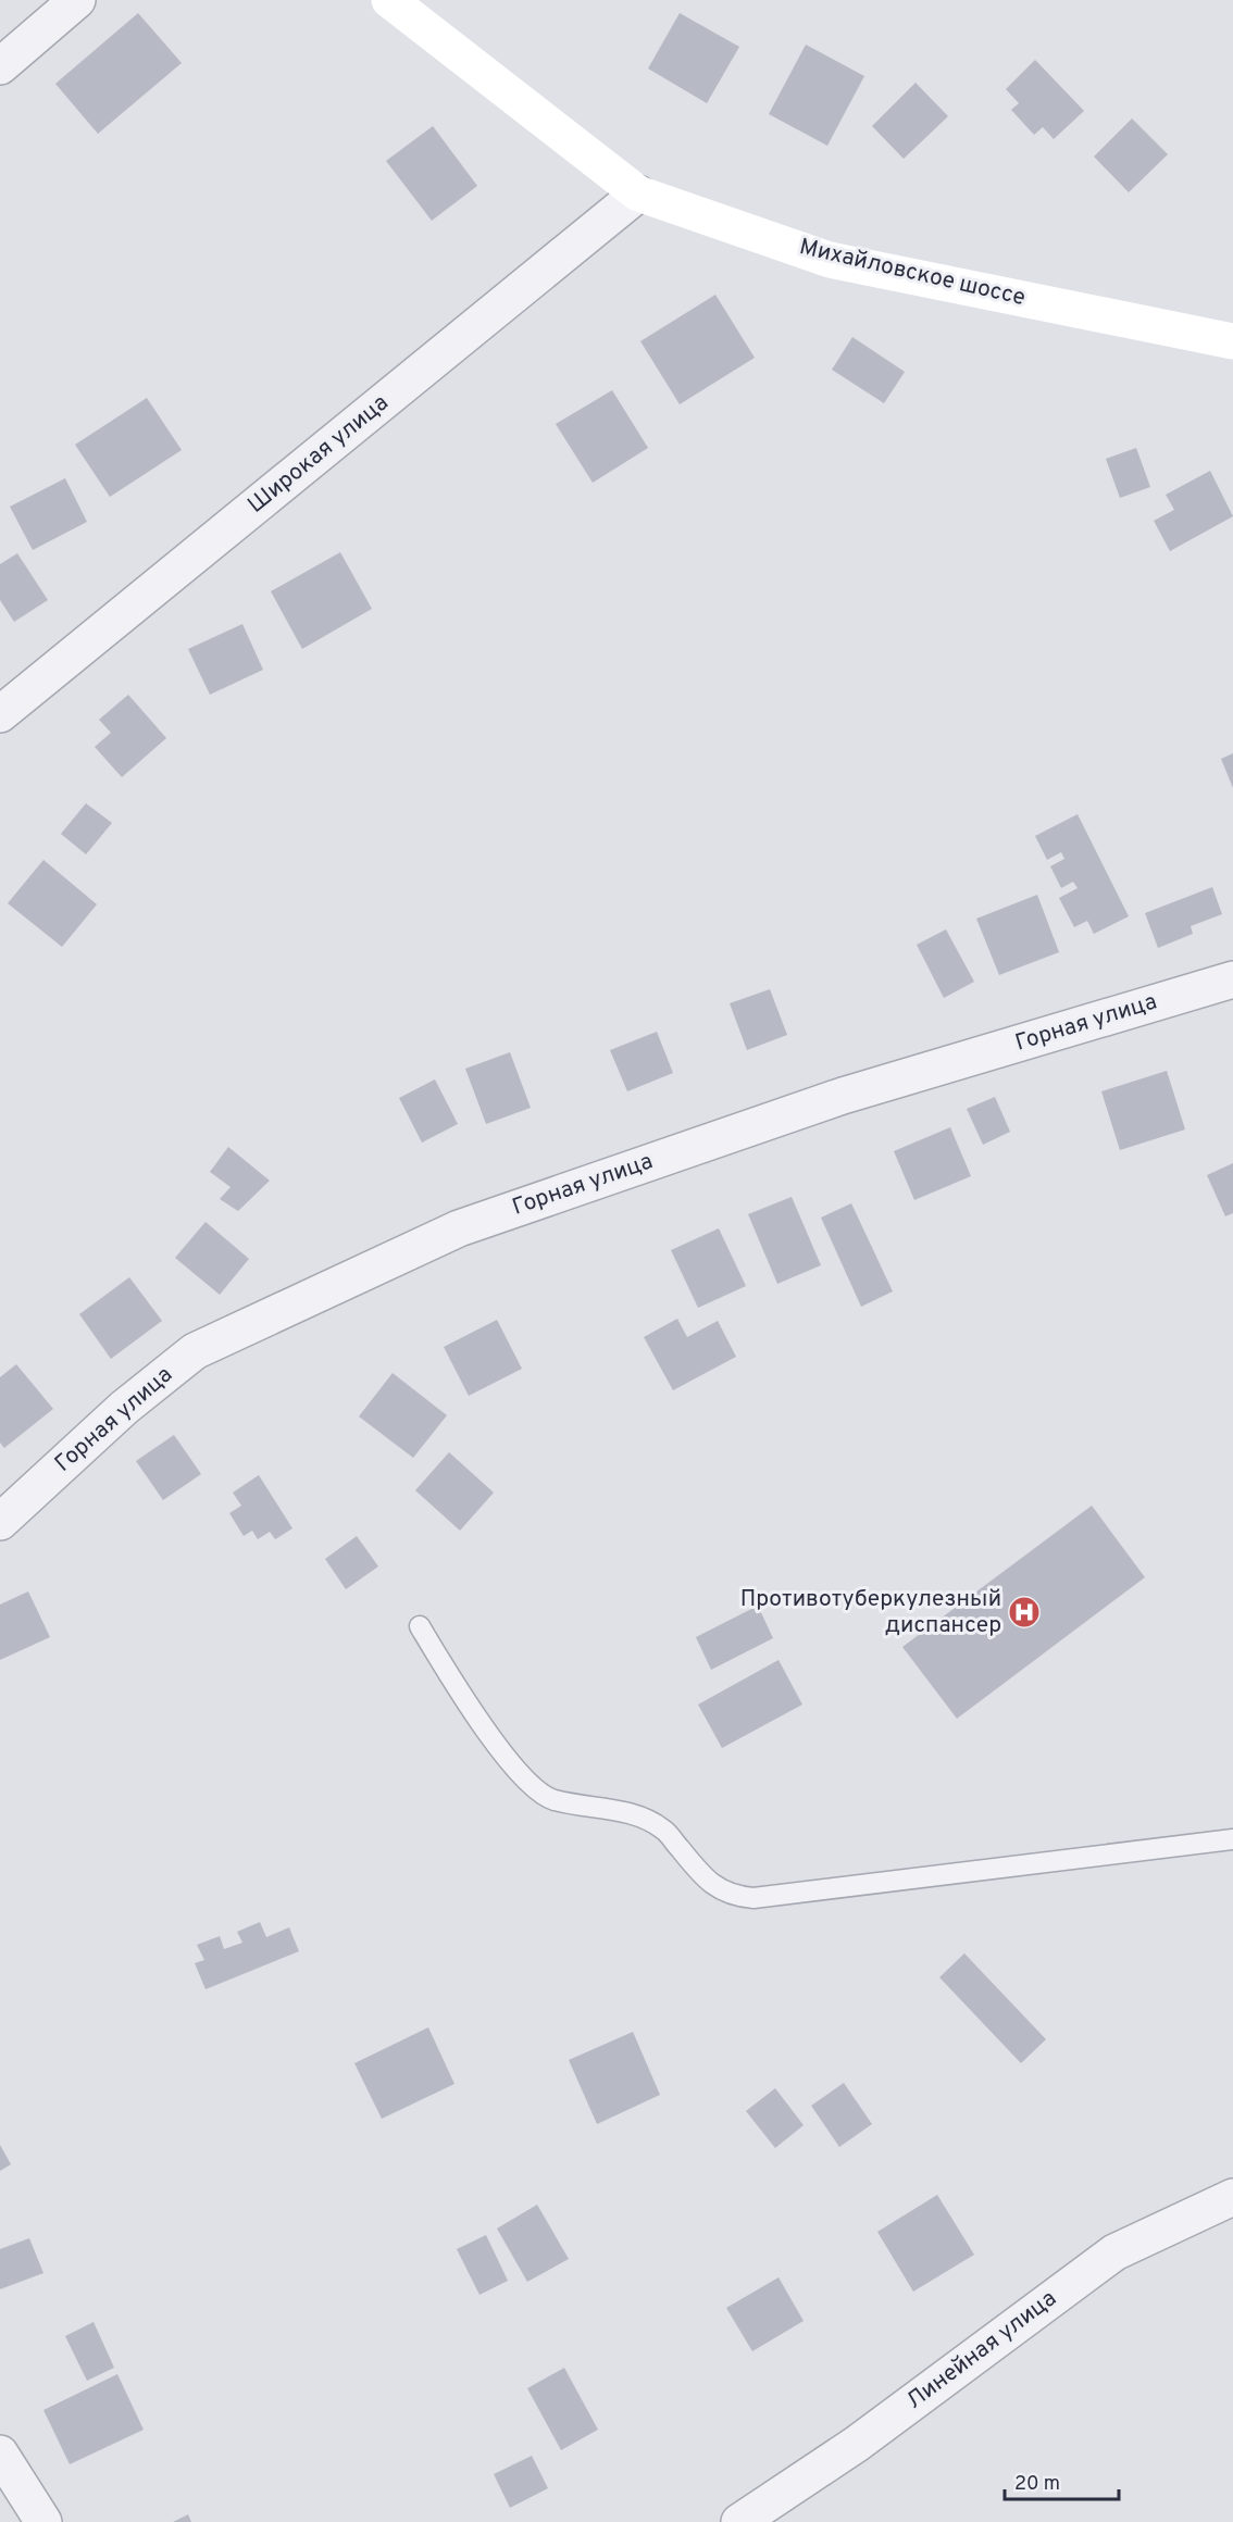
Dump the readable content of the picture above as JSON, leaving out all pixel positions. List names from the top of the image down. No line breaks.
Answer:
{"streets":{"main road":["Михайловское шоссе"],"street":["Широкая улица","Горная улица","Линейная улица"]},"crossings":[["Михайловское шоссе","Широкая улица"]],"places":{"hospital":["Противотуберкулезный диспансер"]},"scale_bar":"20 m"}
